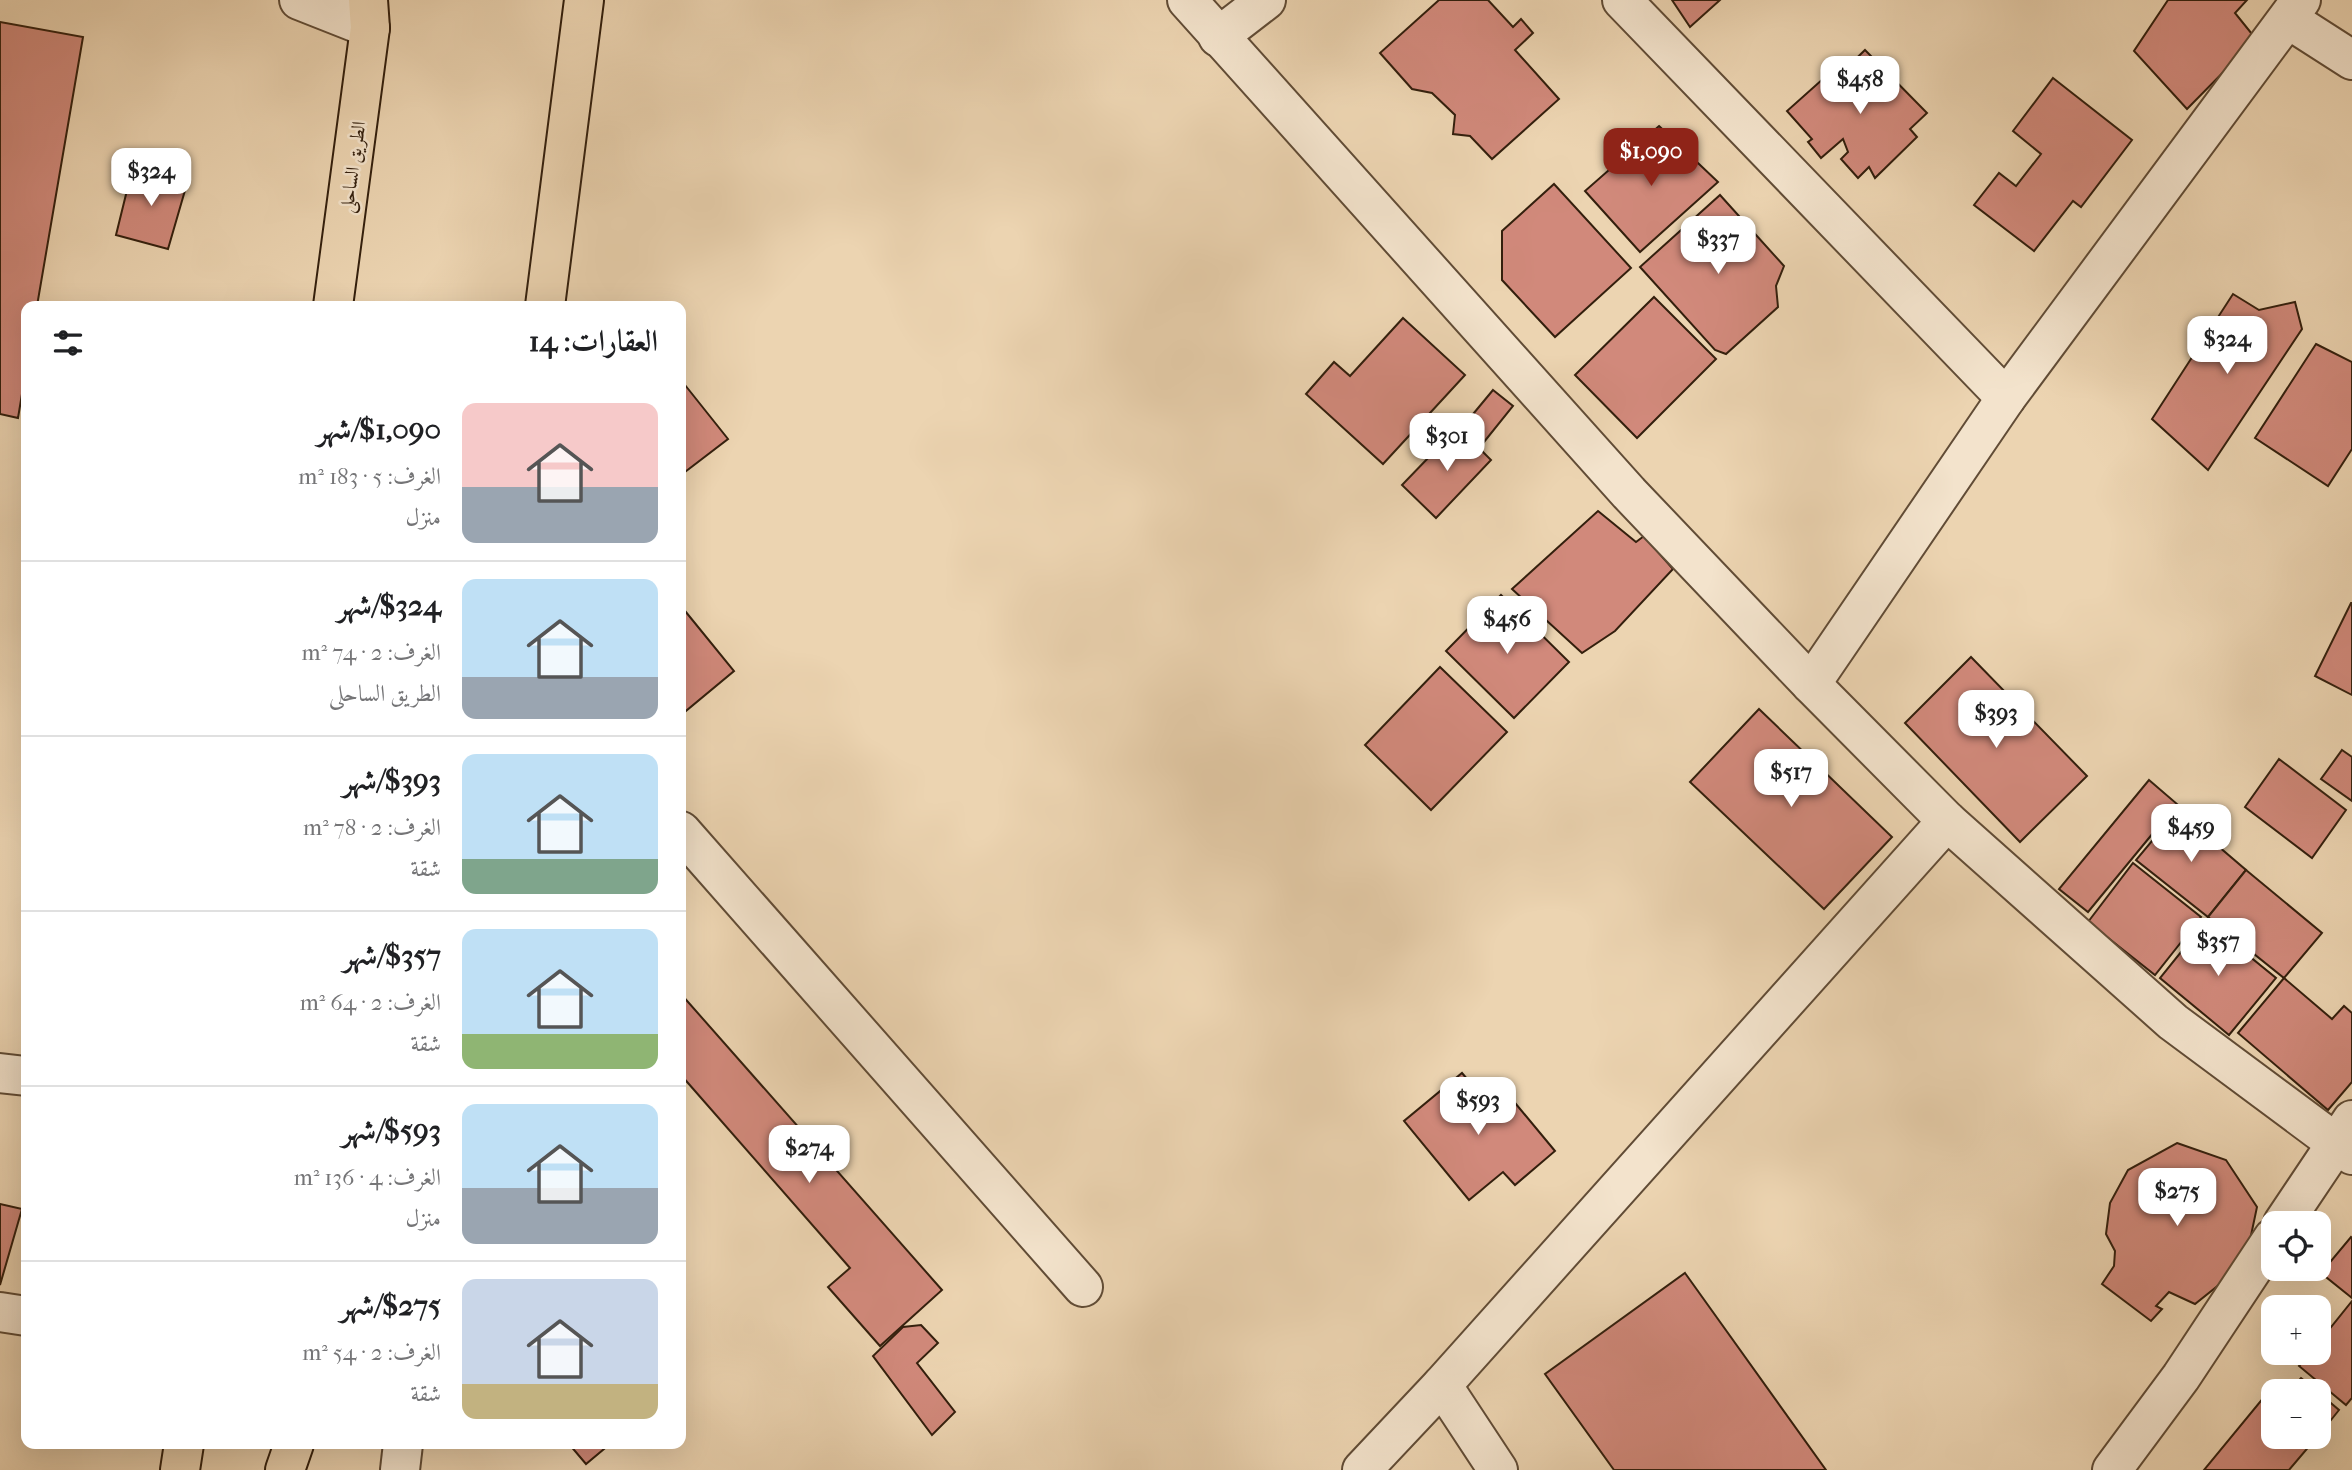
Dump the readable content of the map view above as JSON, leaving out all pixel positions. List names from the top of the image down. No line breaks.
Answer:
{"streets":{"highway":["الطريق الساحلى"]},"page":{"price":["$458","$1,090","$324","$337","$324","$301","$456","$393","$517","$459","$357","$593","$274","$275"],"heading":"العقارات: 14","list":[{"name":"$1,090/شهر","note":"الغرف: 5 · 183 m² · منزل"},{"name":"$324/شهر","note":"الغرف: 2 · 74 m² · الطريق الساحلى"},{"name":"$393/شهر","note":"الغرف: 2 · 78 m² · شقة"},{"name":"$357/شهر","note":"الغرف: 2 · 64 m² · شقة"},{"name":"$593/شهر","note":"الغرف: 4 · 136 m² · منزل"},{"name":"$275/شهر","note":"الغرف: 2 · 54 m² · شقة"}],"map_buttons":["+","−"]}}
